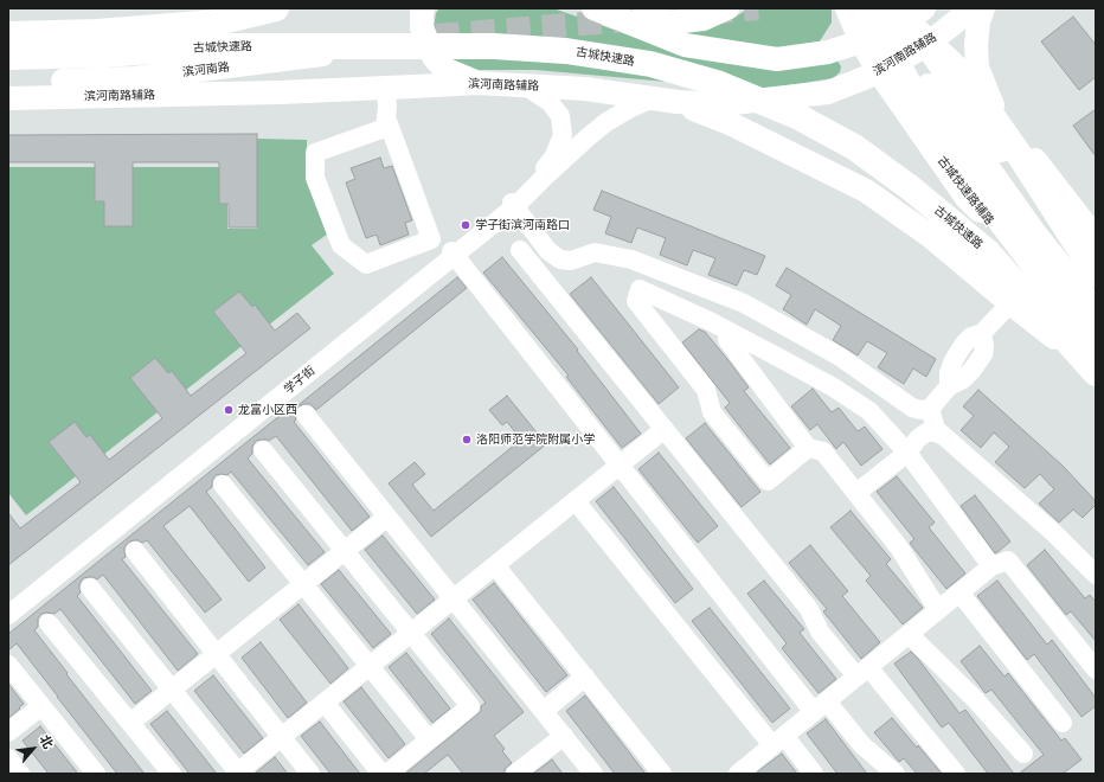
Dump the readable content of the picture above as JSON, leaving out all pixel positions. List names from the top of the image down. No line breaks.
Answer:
{"streets":{"highway":["古城快速路"],"main road":["滨河南路辅路","滨河南路","古城快速路辅路"],"street":["学子街"]},"crossings":[["滨河南路辅路","古城快速路辅路"]],"places":["学子街滨河南路口","龙富小区西","洛阳师范学院附属小学"],"north":"top right"}
